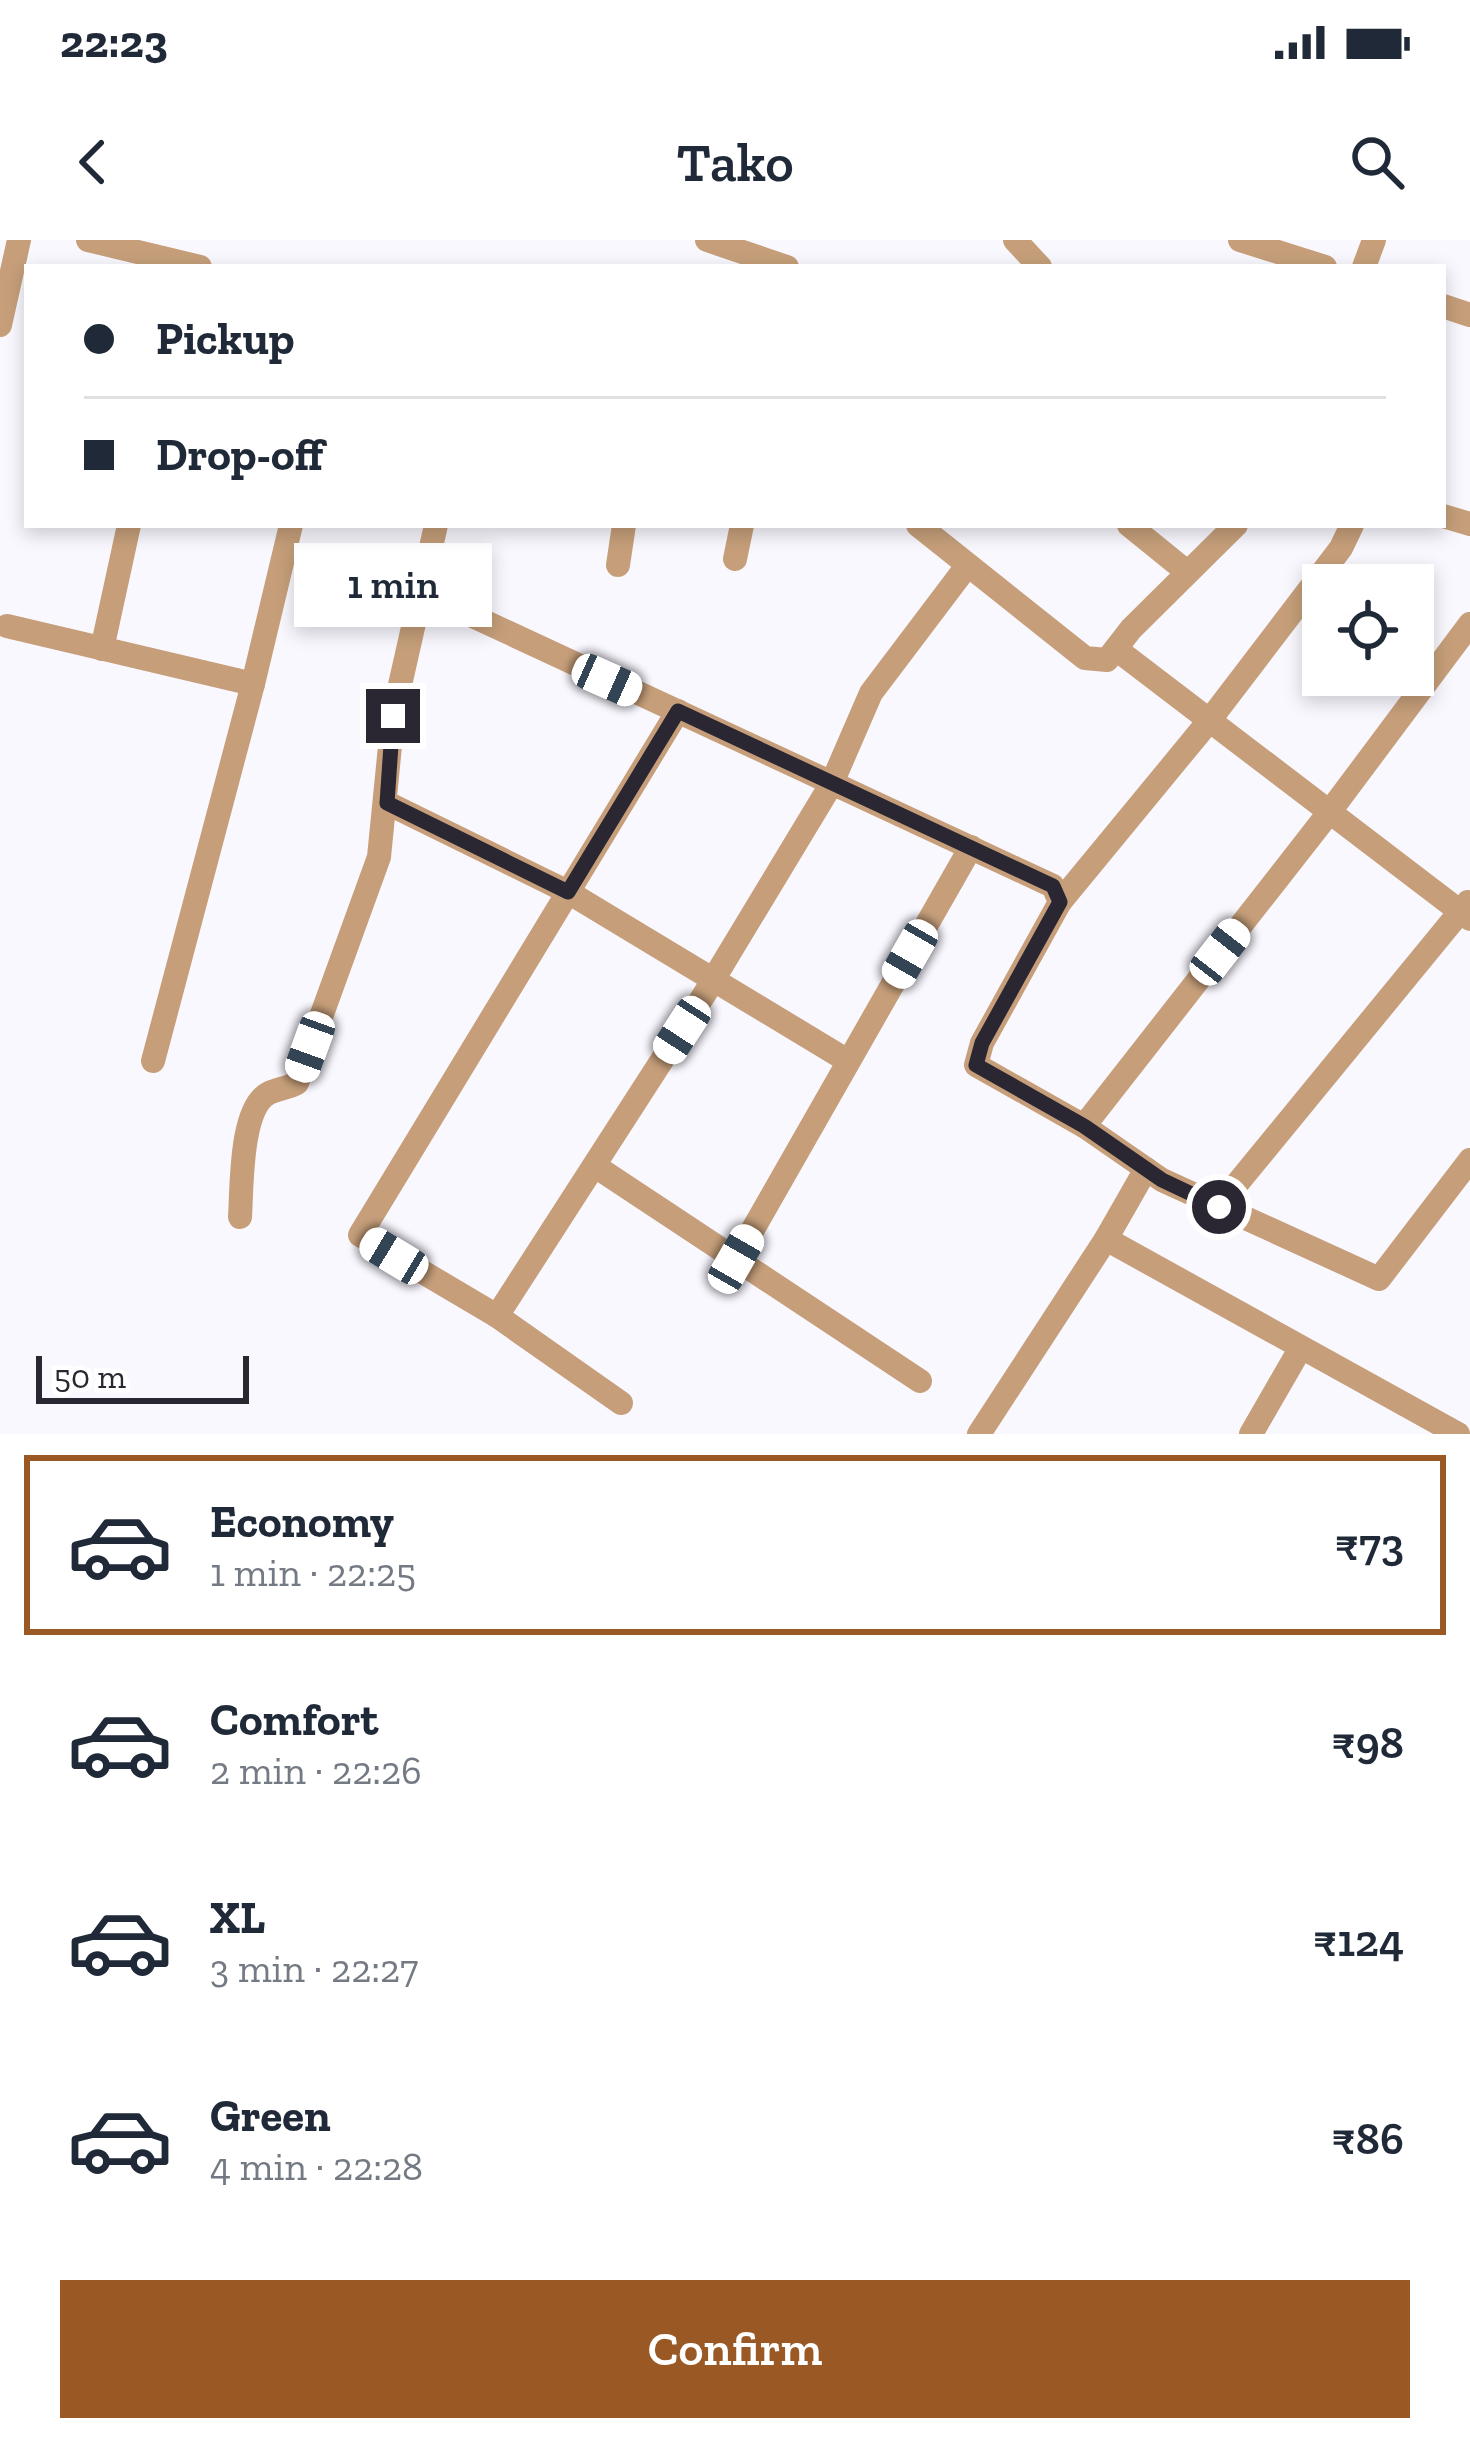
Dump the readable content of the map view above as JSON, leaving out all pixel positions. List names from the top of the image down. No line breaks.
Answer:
{"scale_bar":"50 m","page":{"status":"22:23","header":"Tako","banner":["Pickup","Drop-off"],"bubble":"1 min","scale":"50 m","list":[{"name":"Economy","note":"1 min · 22:25","value":"₹73"},{"name":"Comfort","note":"2 min · 22:26","value":"₹98"},{"name":"XL","note":"3 min · 22:27","value":"₹124"},{"name":"Green","note":"4 min · 22:28","value":"₹86"}],"buttons":"Confirm"}}
